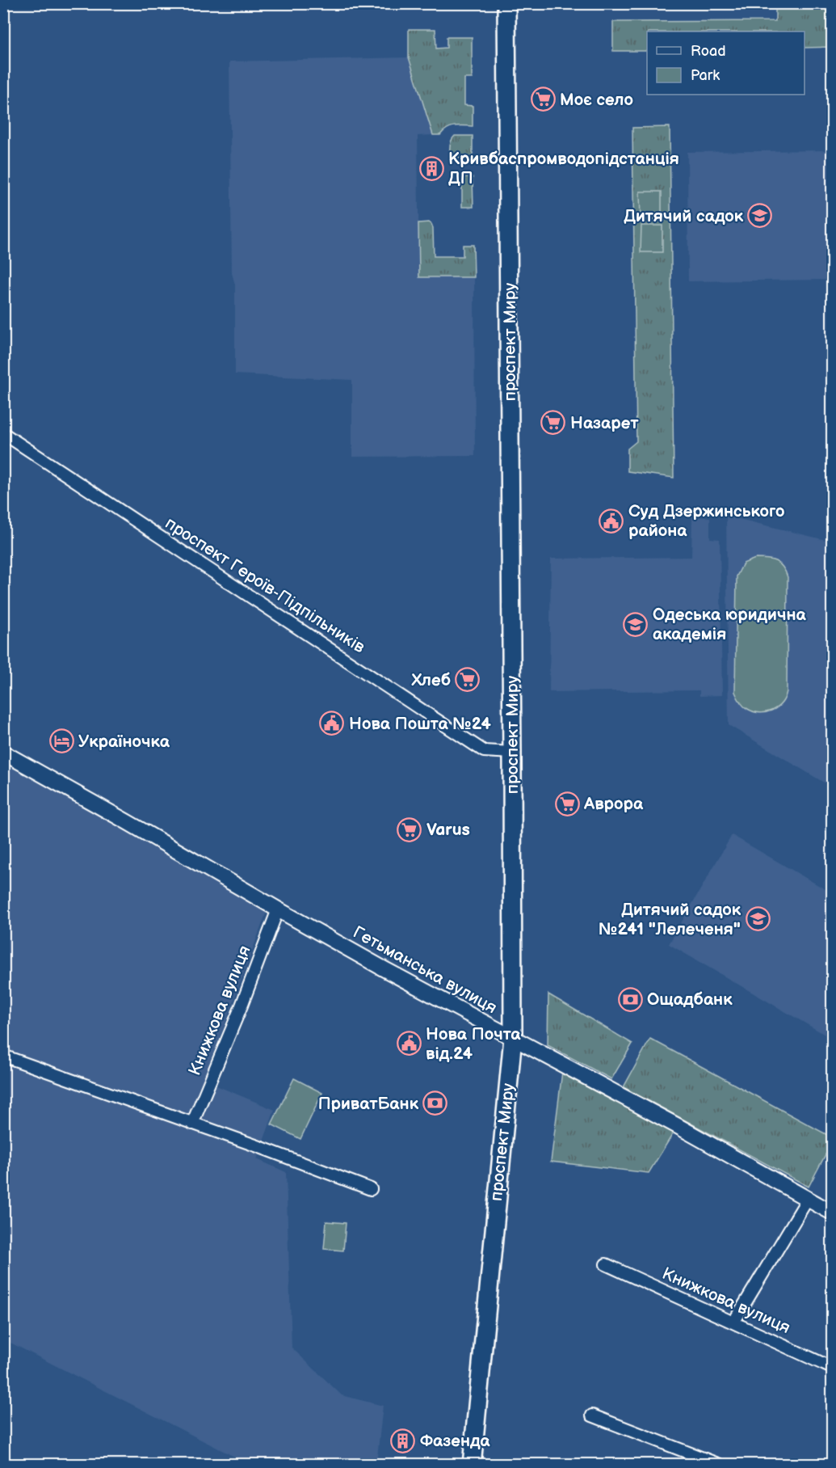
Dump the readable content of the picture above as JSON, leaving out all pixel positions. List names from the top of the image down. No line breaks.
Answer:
{"streets":{"main road":["проспект Миру"],"street":["проспект Героїв-Підпільників","Гетьманська вулиця","Книжкова вулиця"]},"crossings":[["проспект Миру","проспект Героїв-Підпільників"],["проспект Миру","Гетьманська вулиця"],["Гетьманська вулиця","Книжкова вулиця"]],"places":{"supermarket":["Моє село","Назарет","Хлеб","Аврора","Varus"],"building":["Кривбаспромводопідстанція ДП","Фазенда"],"school or university":["Дитячий садок","Одеська юридична академія","Дитячий садок №241 \"Лелеченя\""],"public building":["Суд Дзержинського района","Нова Пошта №24","Нова Почта від.24"],"hotel":["Україночка"],"bank":["Ощадбанк","ПриватБанк"]},"legend":["Road","Park"]}
